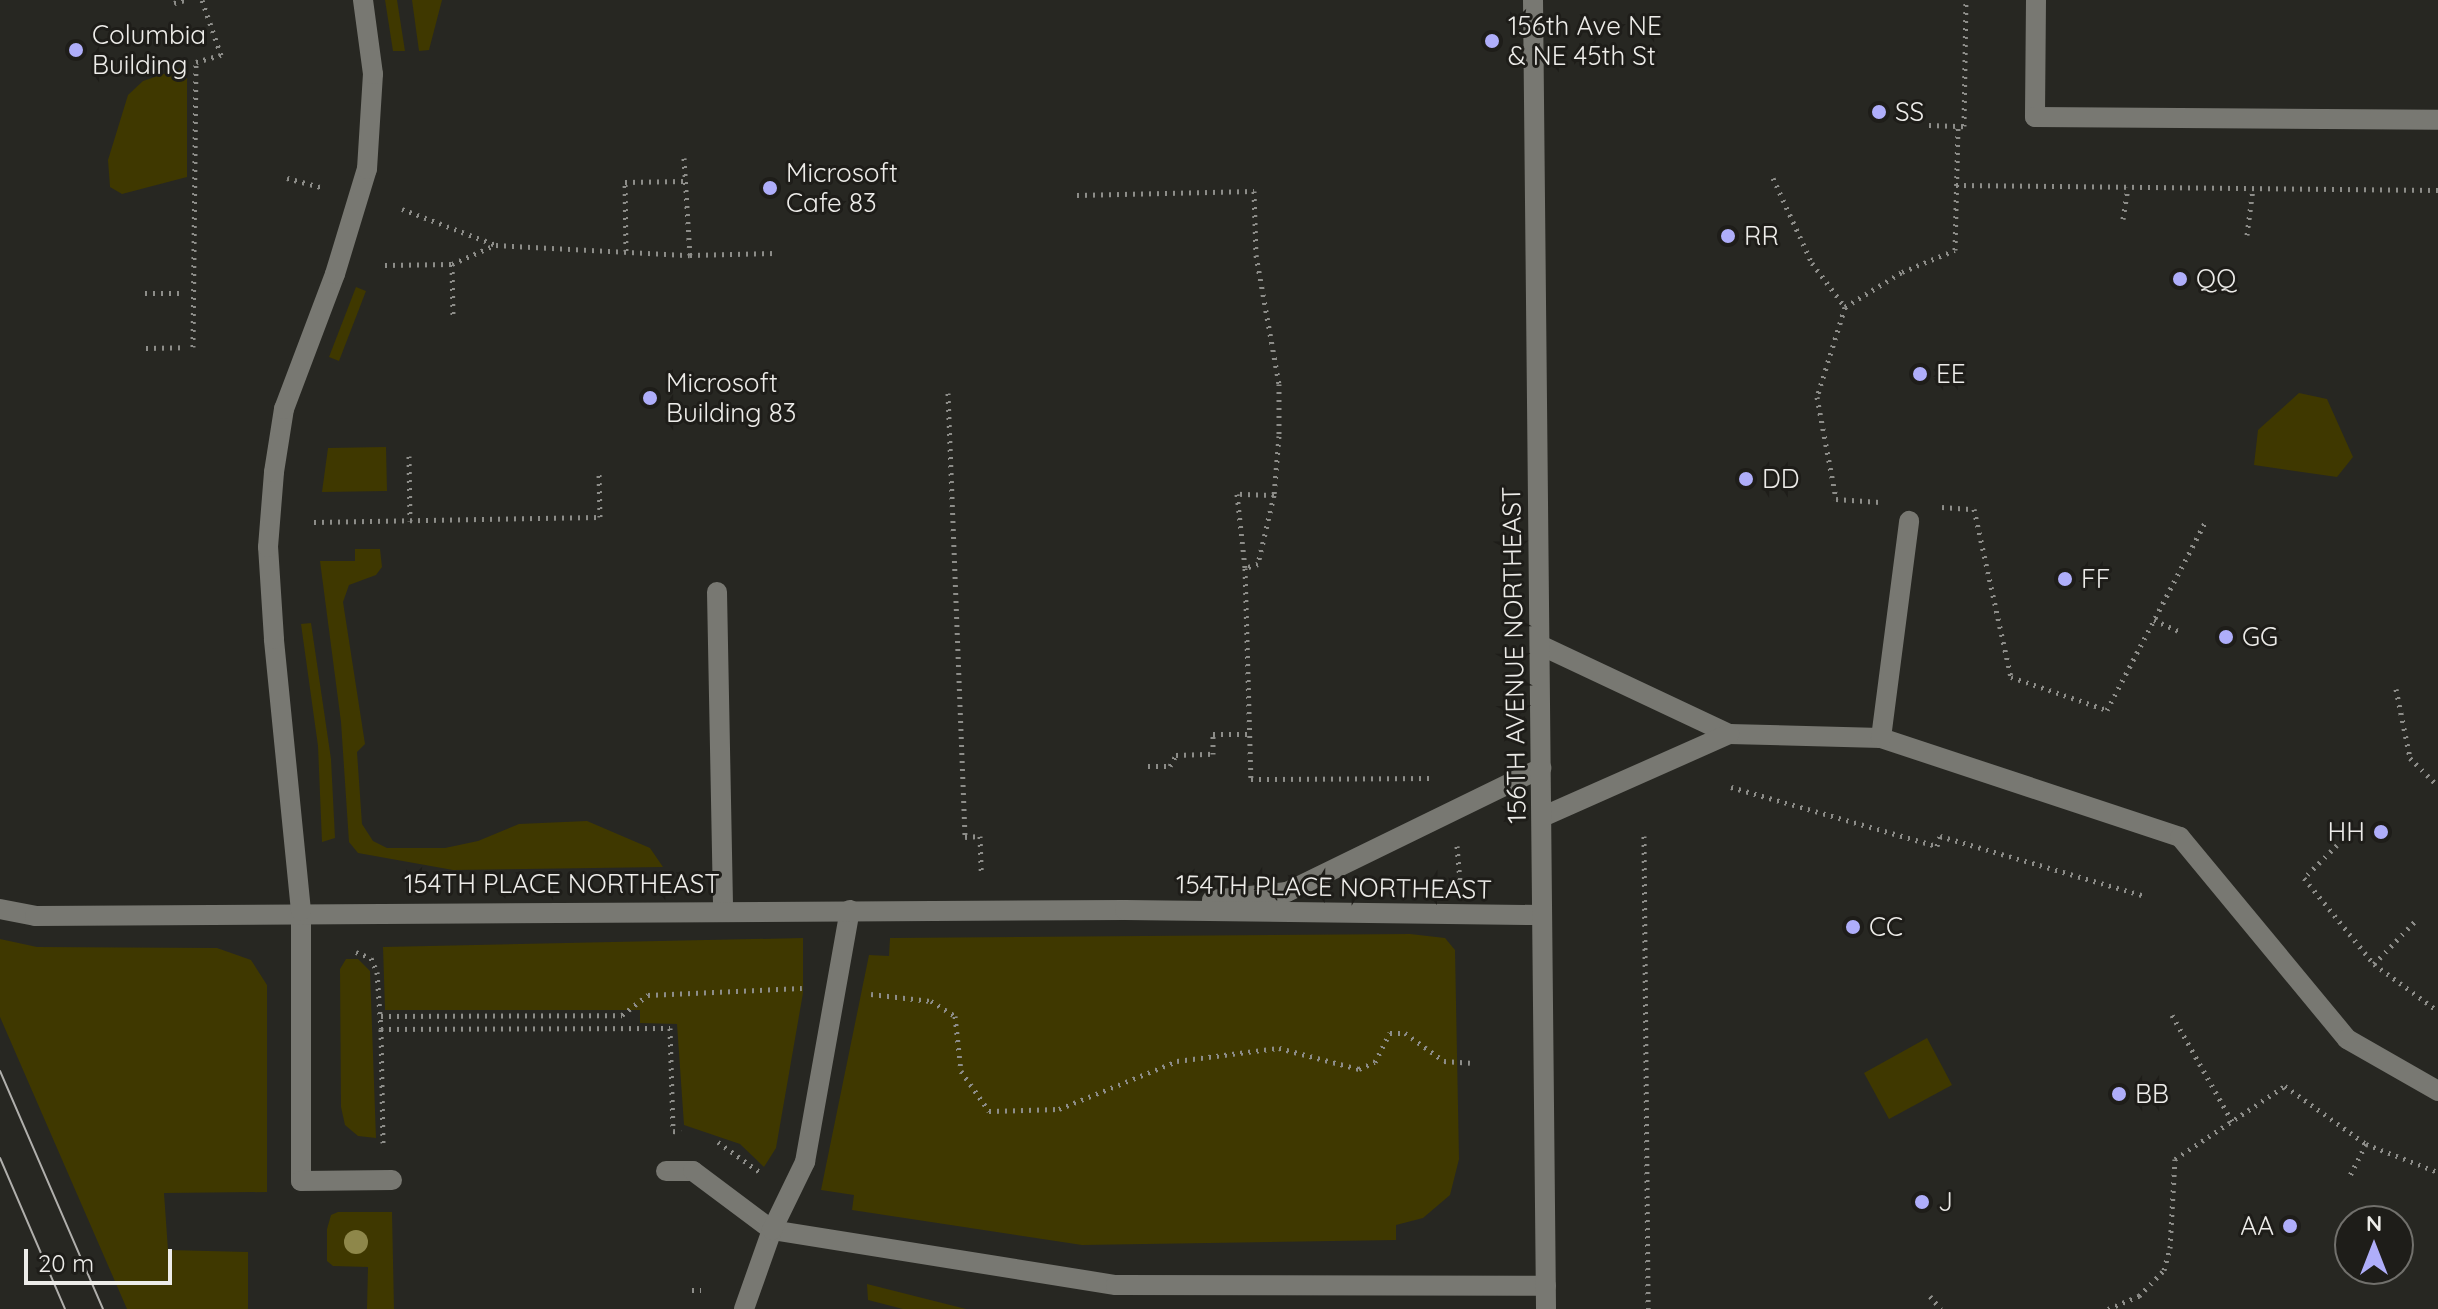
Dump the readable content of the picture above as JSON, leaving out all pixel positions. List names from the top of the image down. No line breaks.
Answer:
{"streets":{"street":["156TH AVENUE NORTHEAST","154TH PLACE NORTHEAST"]},"crossings":[["156TH AVENUE NORTHEAST","154TH PLACE NORTHEAST"]],"places":["156th Ave NE & NE 45th St","Columbia Building","SS","Microsoft Cafe 83","RR","QQ","EE","Microsoft Building 83","DD","FF","GG","HH","CC","BB","J","AA"],"scale_bar":"20 m","north":"top"}
